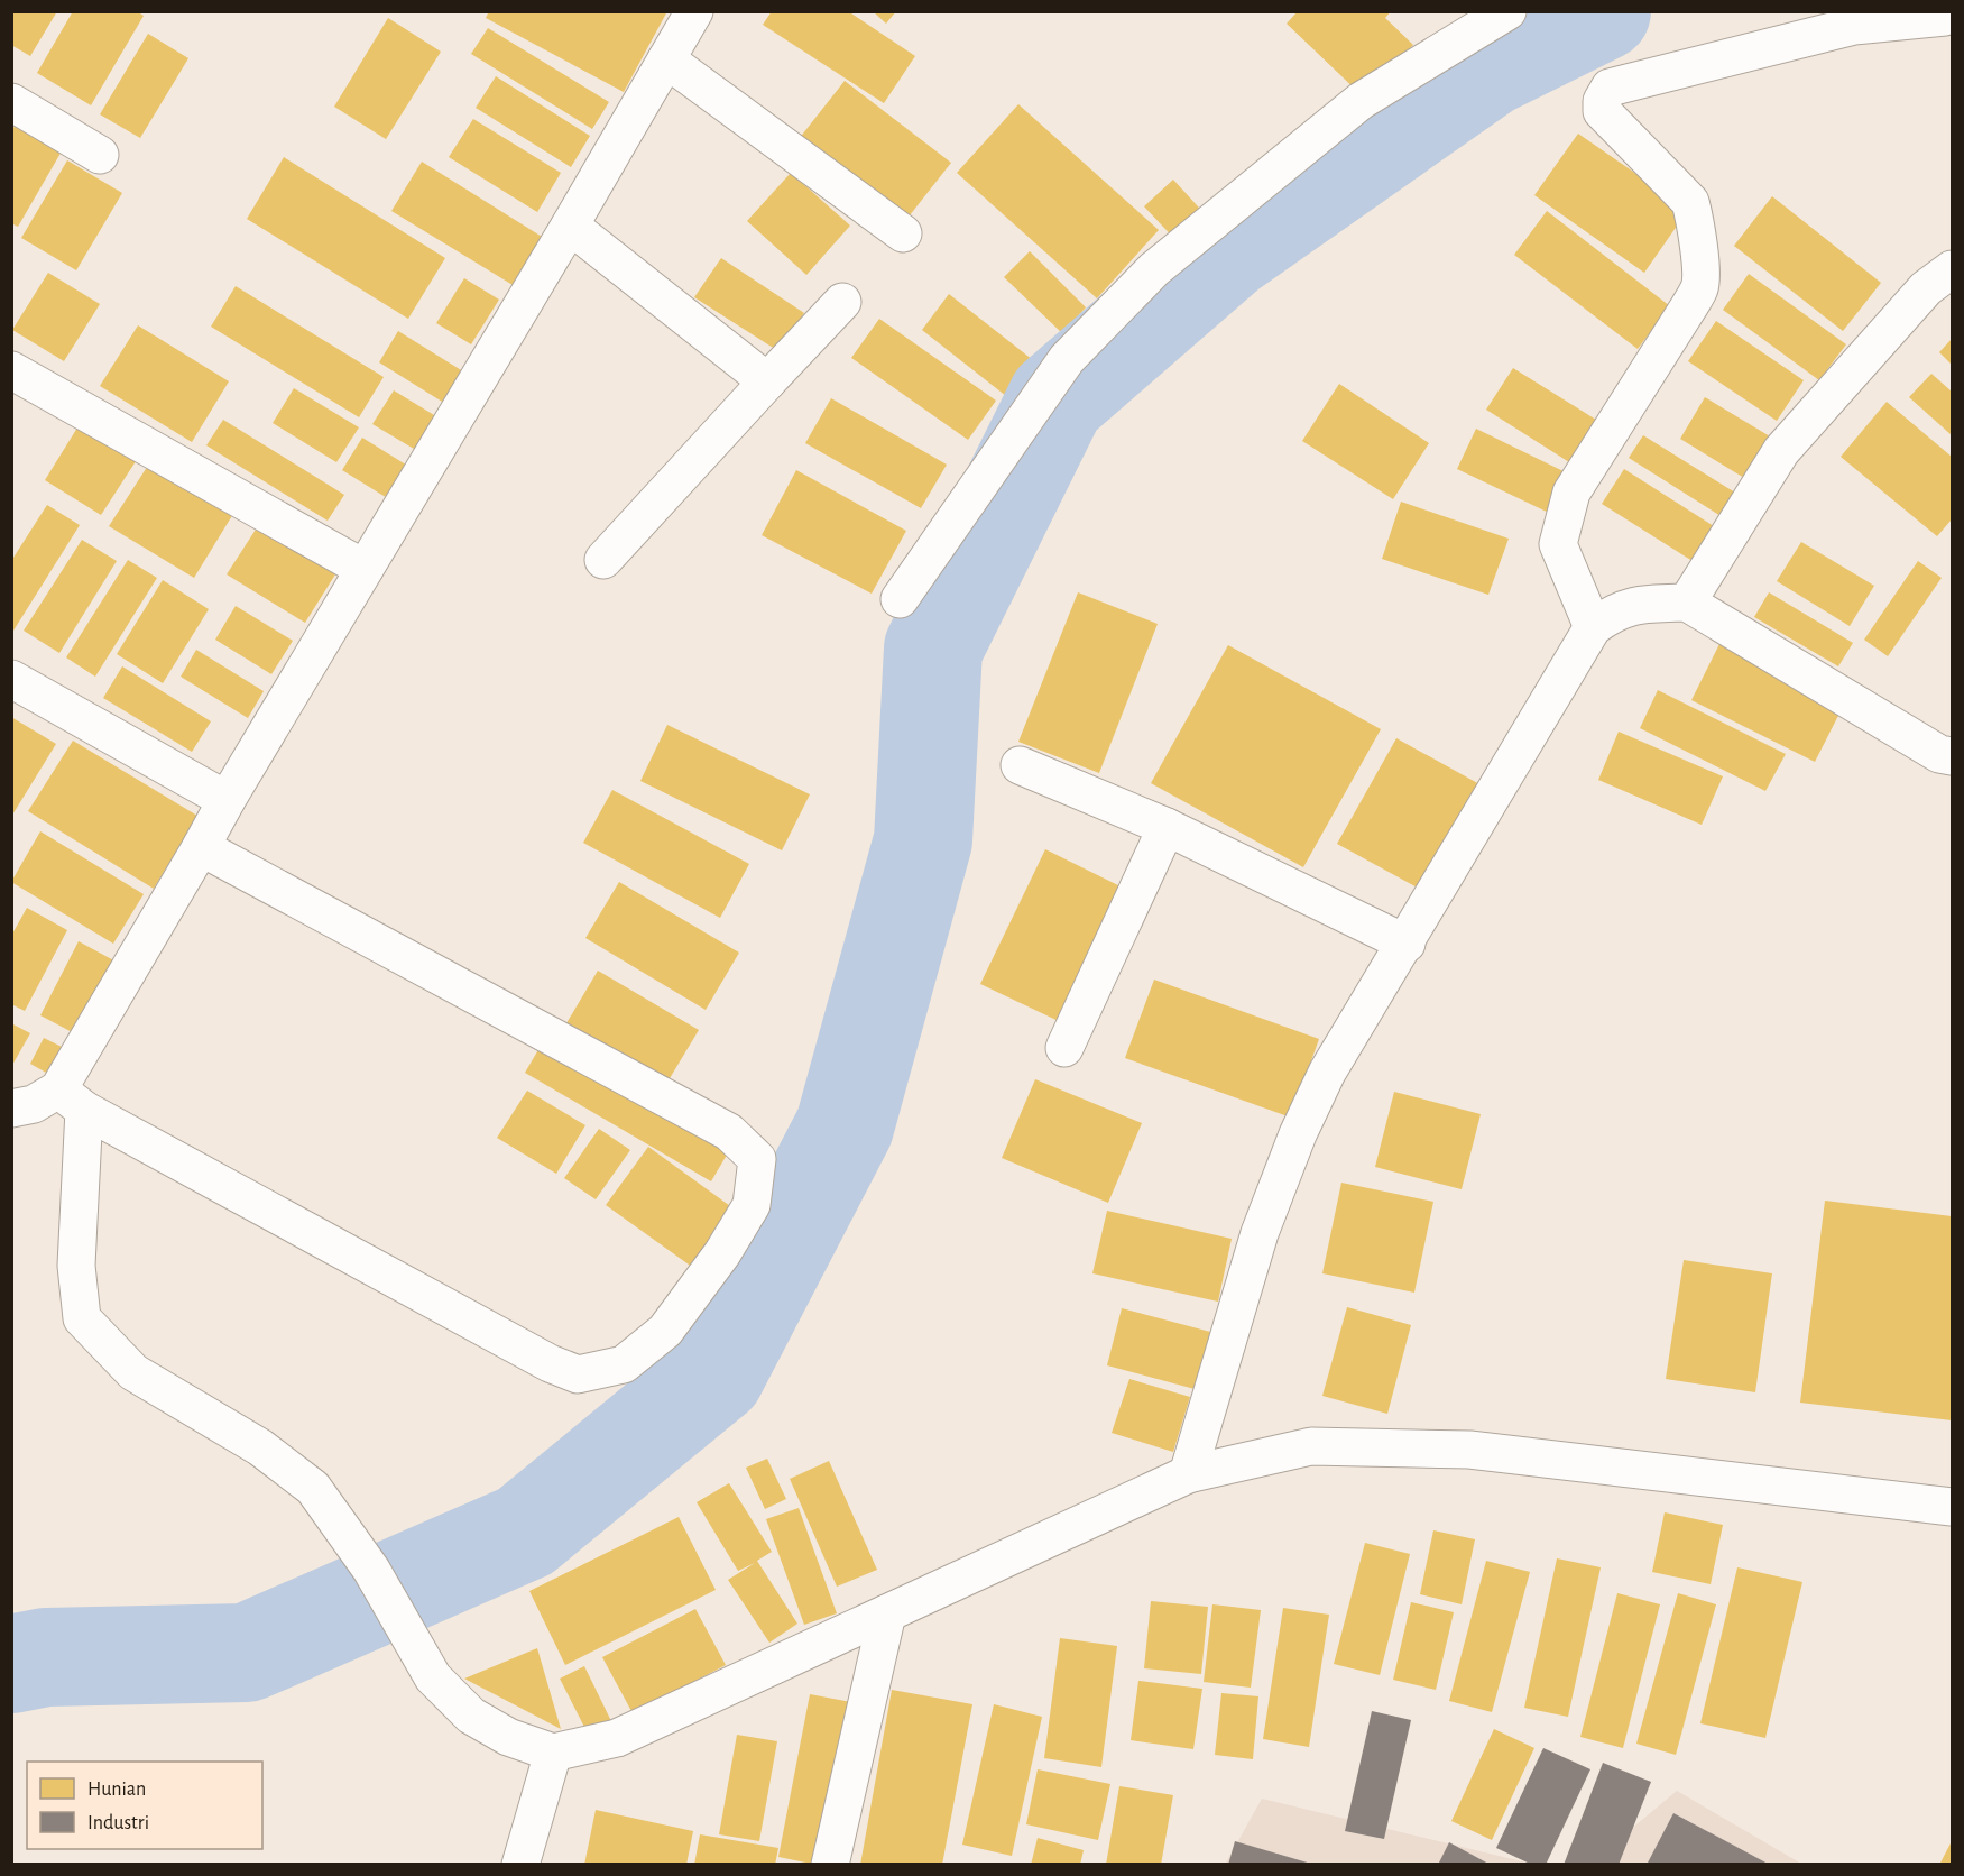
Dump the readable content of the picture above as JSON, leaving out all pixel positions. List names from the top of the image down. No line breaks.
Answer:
{"legend":["Hunian","Industri"]}
